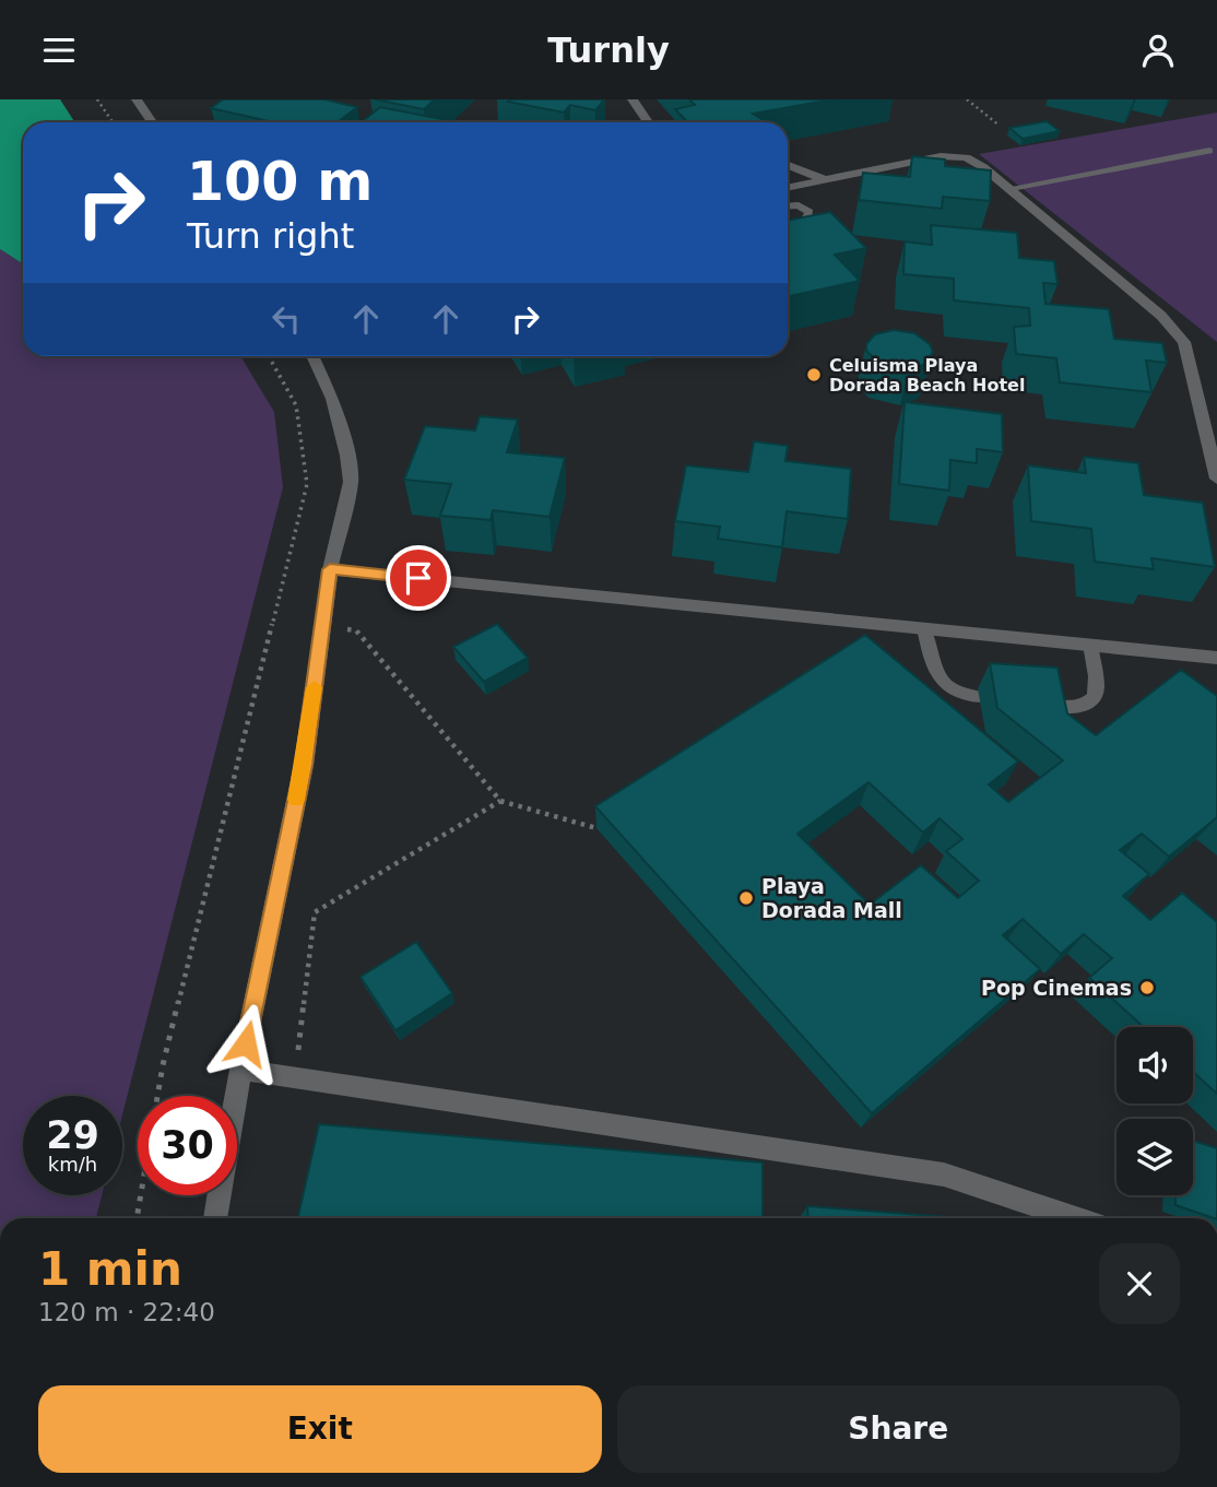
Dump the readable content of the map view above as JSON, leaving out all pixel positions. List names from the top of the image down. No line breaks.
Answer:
{"places":["Celuisma Playa Dorada Beach Hotel","Playa Dorada Mall","Pop Cinemas"],"page":{"header":"Turnly","turn":["100 m","Turn right"],"speed":"29 km/h","limit":"30","heading":["1 min","120 m · 22:40"],"buttons":["Exit","Share"]}}
